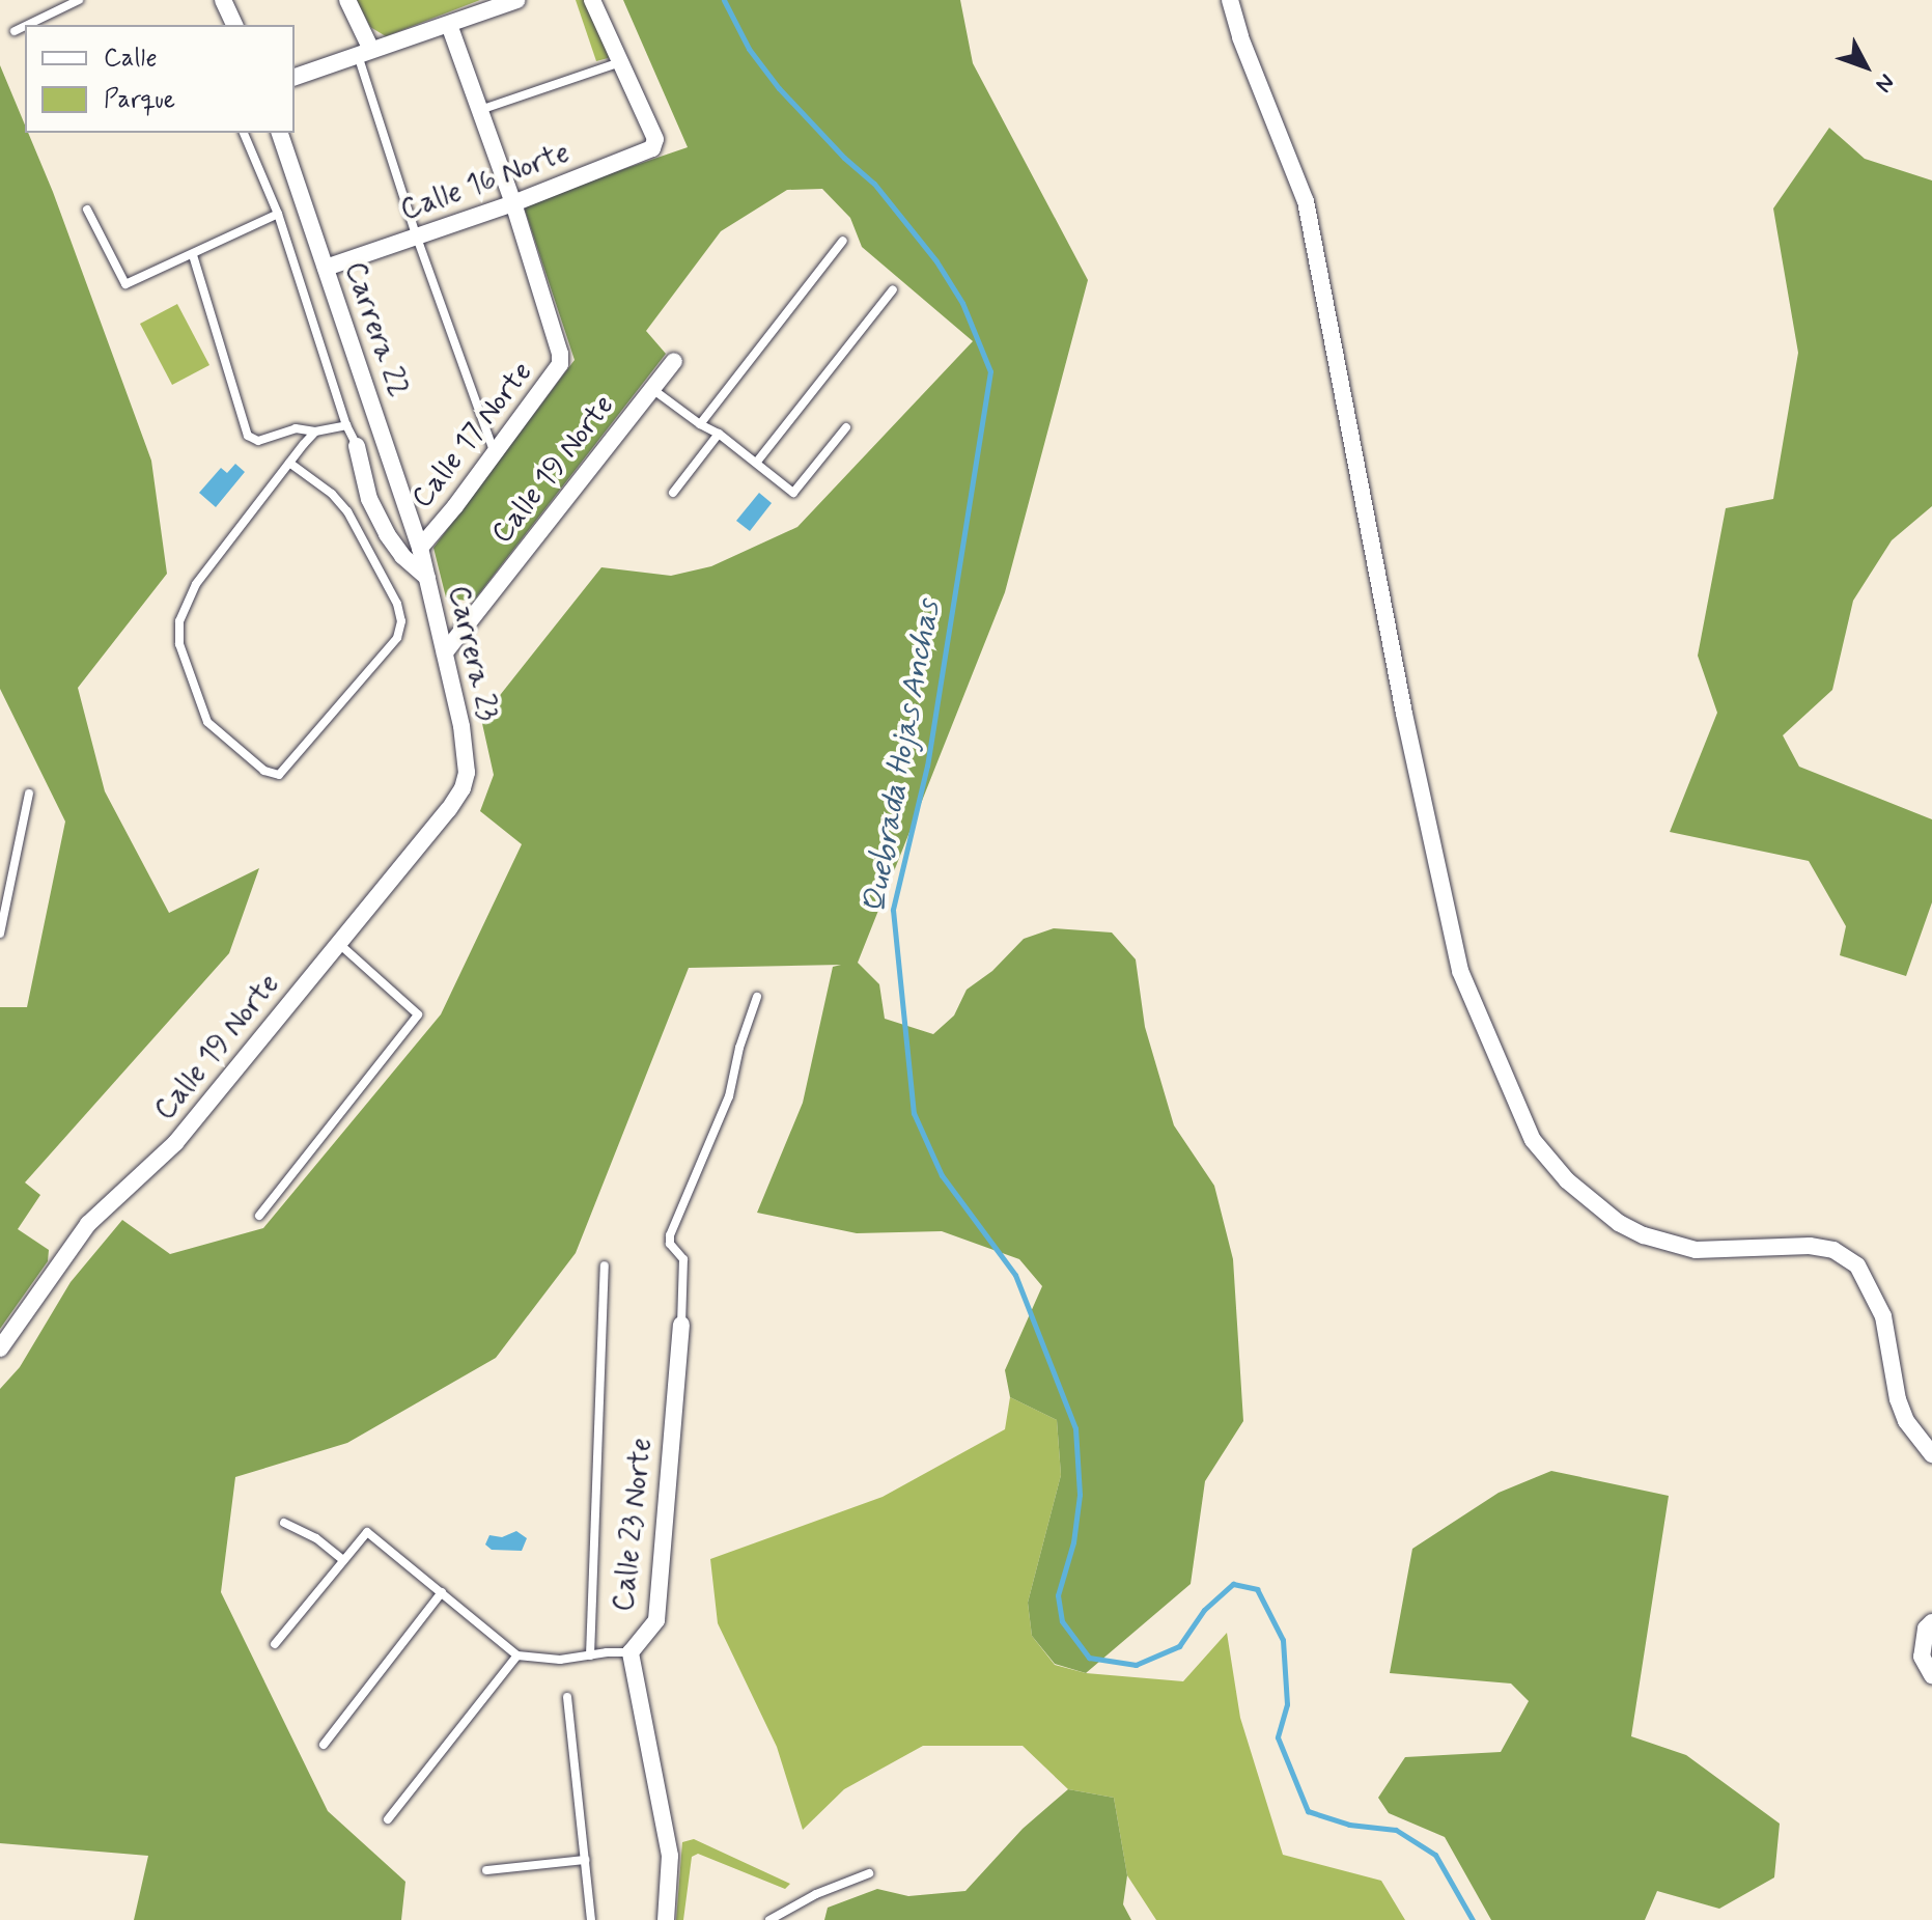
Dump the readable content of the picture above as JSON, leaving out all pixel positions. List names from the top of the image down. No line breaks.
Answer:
{"streets":{"street":["Calle 16 Norte","Carrera 22","Calle 17 Norte","Calle 19 Norte","Carrera 23","Calle 23 Norte"]},"crossings":[["Calle 16 Norte","Carrera 22"],["Calle 16 Norte","Calle 17 Norte"],["Carrera 22","Calle 17 Norte"],["Carrera 22","Carrera 23"],["Calle 17 Norte","Carrera 23"],["Calle 19 Norte","Carrera 23"]],"water":["Quebrada Hojas Anchas"],"legend":["Calle","Parque"],"north":"bottom right"}
